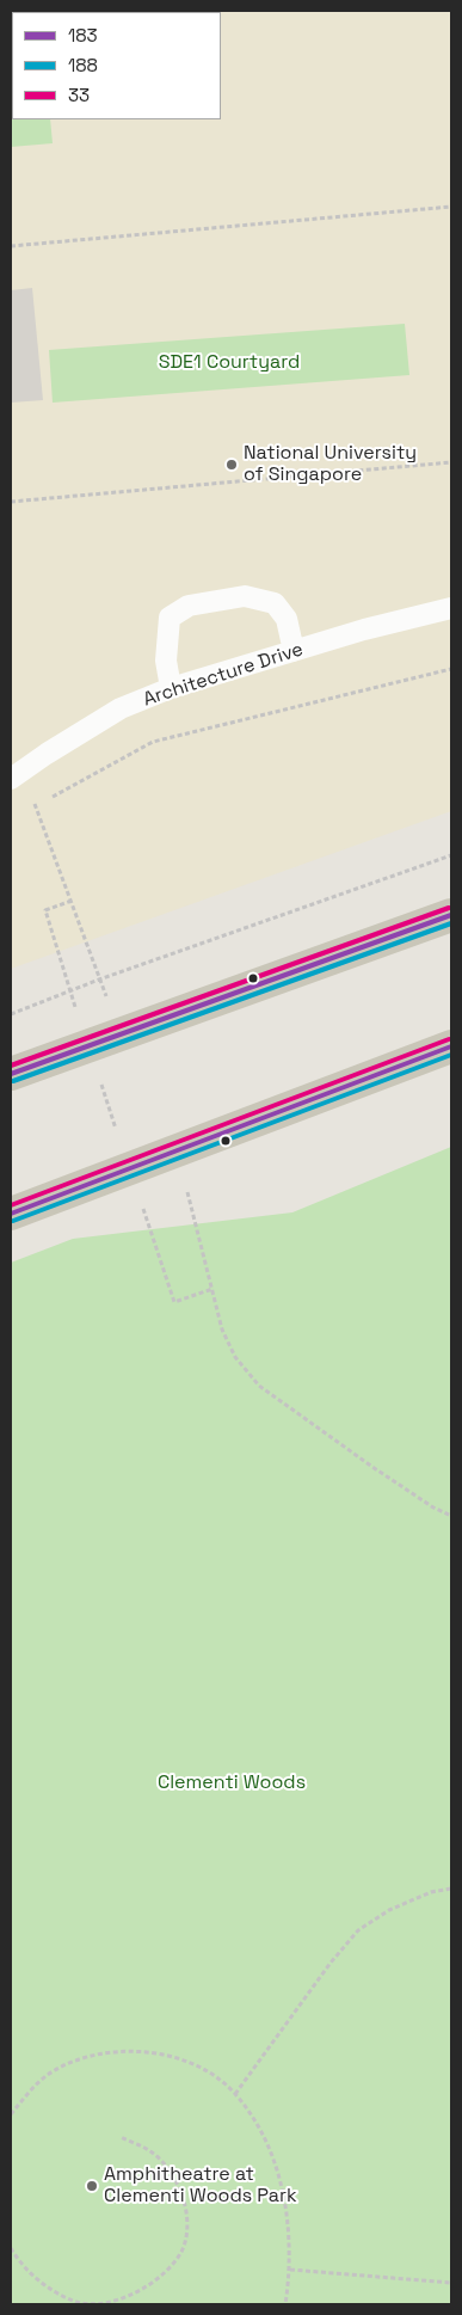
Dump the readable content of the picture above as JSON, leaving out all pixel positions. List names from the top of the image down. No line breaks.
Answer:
{"streets":{"lane":["Architecture Drive"]},"parks":["SDE1 Courtyard","Clementi Woods"],"places":["National University of Singapore","Amphitheatre at Clementi Woods Park"],"lines":["transit line 33","transit line 183","transit line 188"],"legend":["183","188","33"]}
